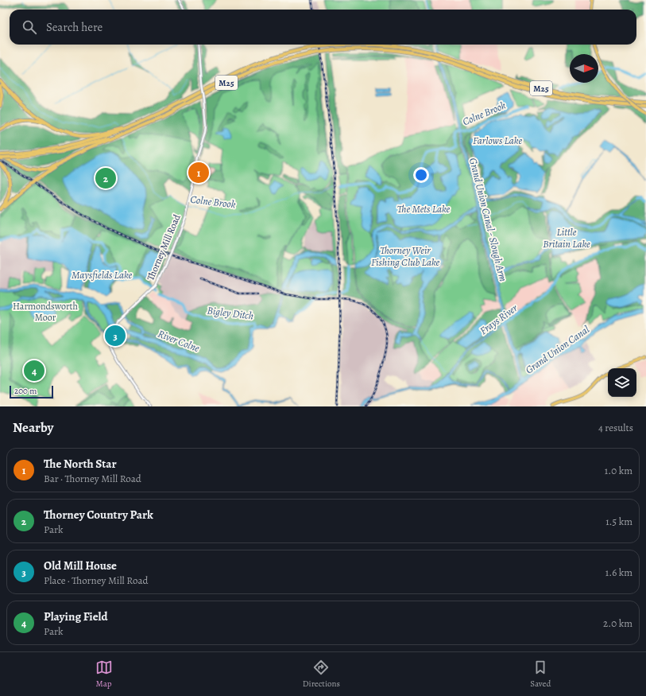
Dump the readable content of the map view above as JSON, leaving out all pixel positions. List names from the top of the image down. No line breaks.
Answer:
{"streets":{"highway":["M25"],"street":["Thorney Mill Road"]},"water":["Colne Brook","Farlows Lake","The Mets Lake","Grand Union Canal - Slough Arm","Little Britain Lake","Thorney Weir Fishing Club Lake","Maysfields Lake","Bigley Ditch","Frays River","River Colne","Grand Union Canal"],"parks":["Harmondsworth Moor"],"scale_bar":"200 m","north":"right","page":{"search":"Search here","pins":["1","2","3","4"],"scale":"200 m","heading":["Nearby","4 results"],"list":[{"mark":"1","name":"The North Star","note":"Bar · Thorney Mill Road","value":"1.0 km"},{"mark":"2","name":"Thorney Country Park","note":"Park","value":"1.5 km"},{"mark":"3","name":"Old Mill House","note":"Place · Thorney Mill Road","value":"1.6 km"},{"mark":"4","name":"Playing Field","note":"Park","value":"2.0 km"}],"nav":["Map","Directions","Saved"]}}
